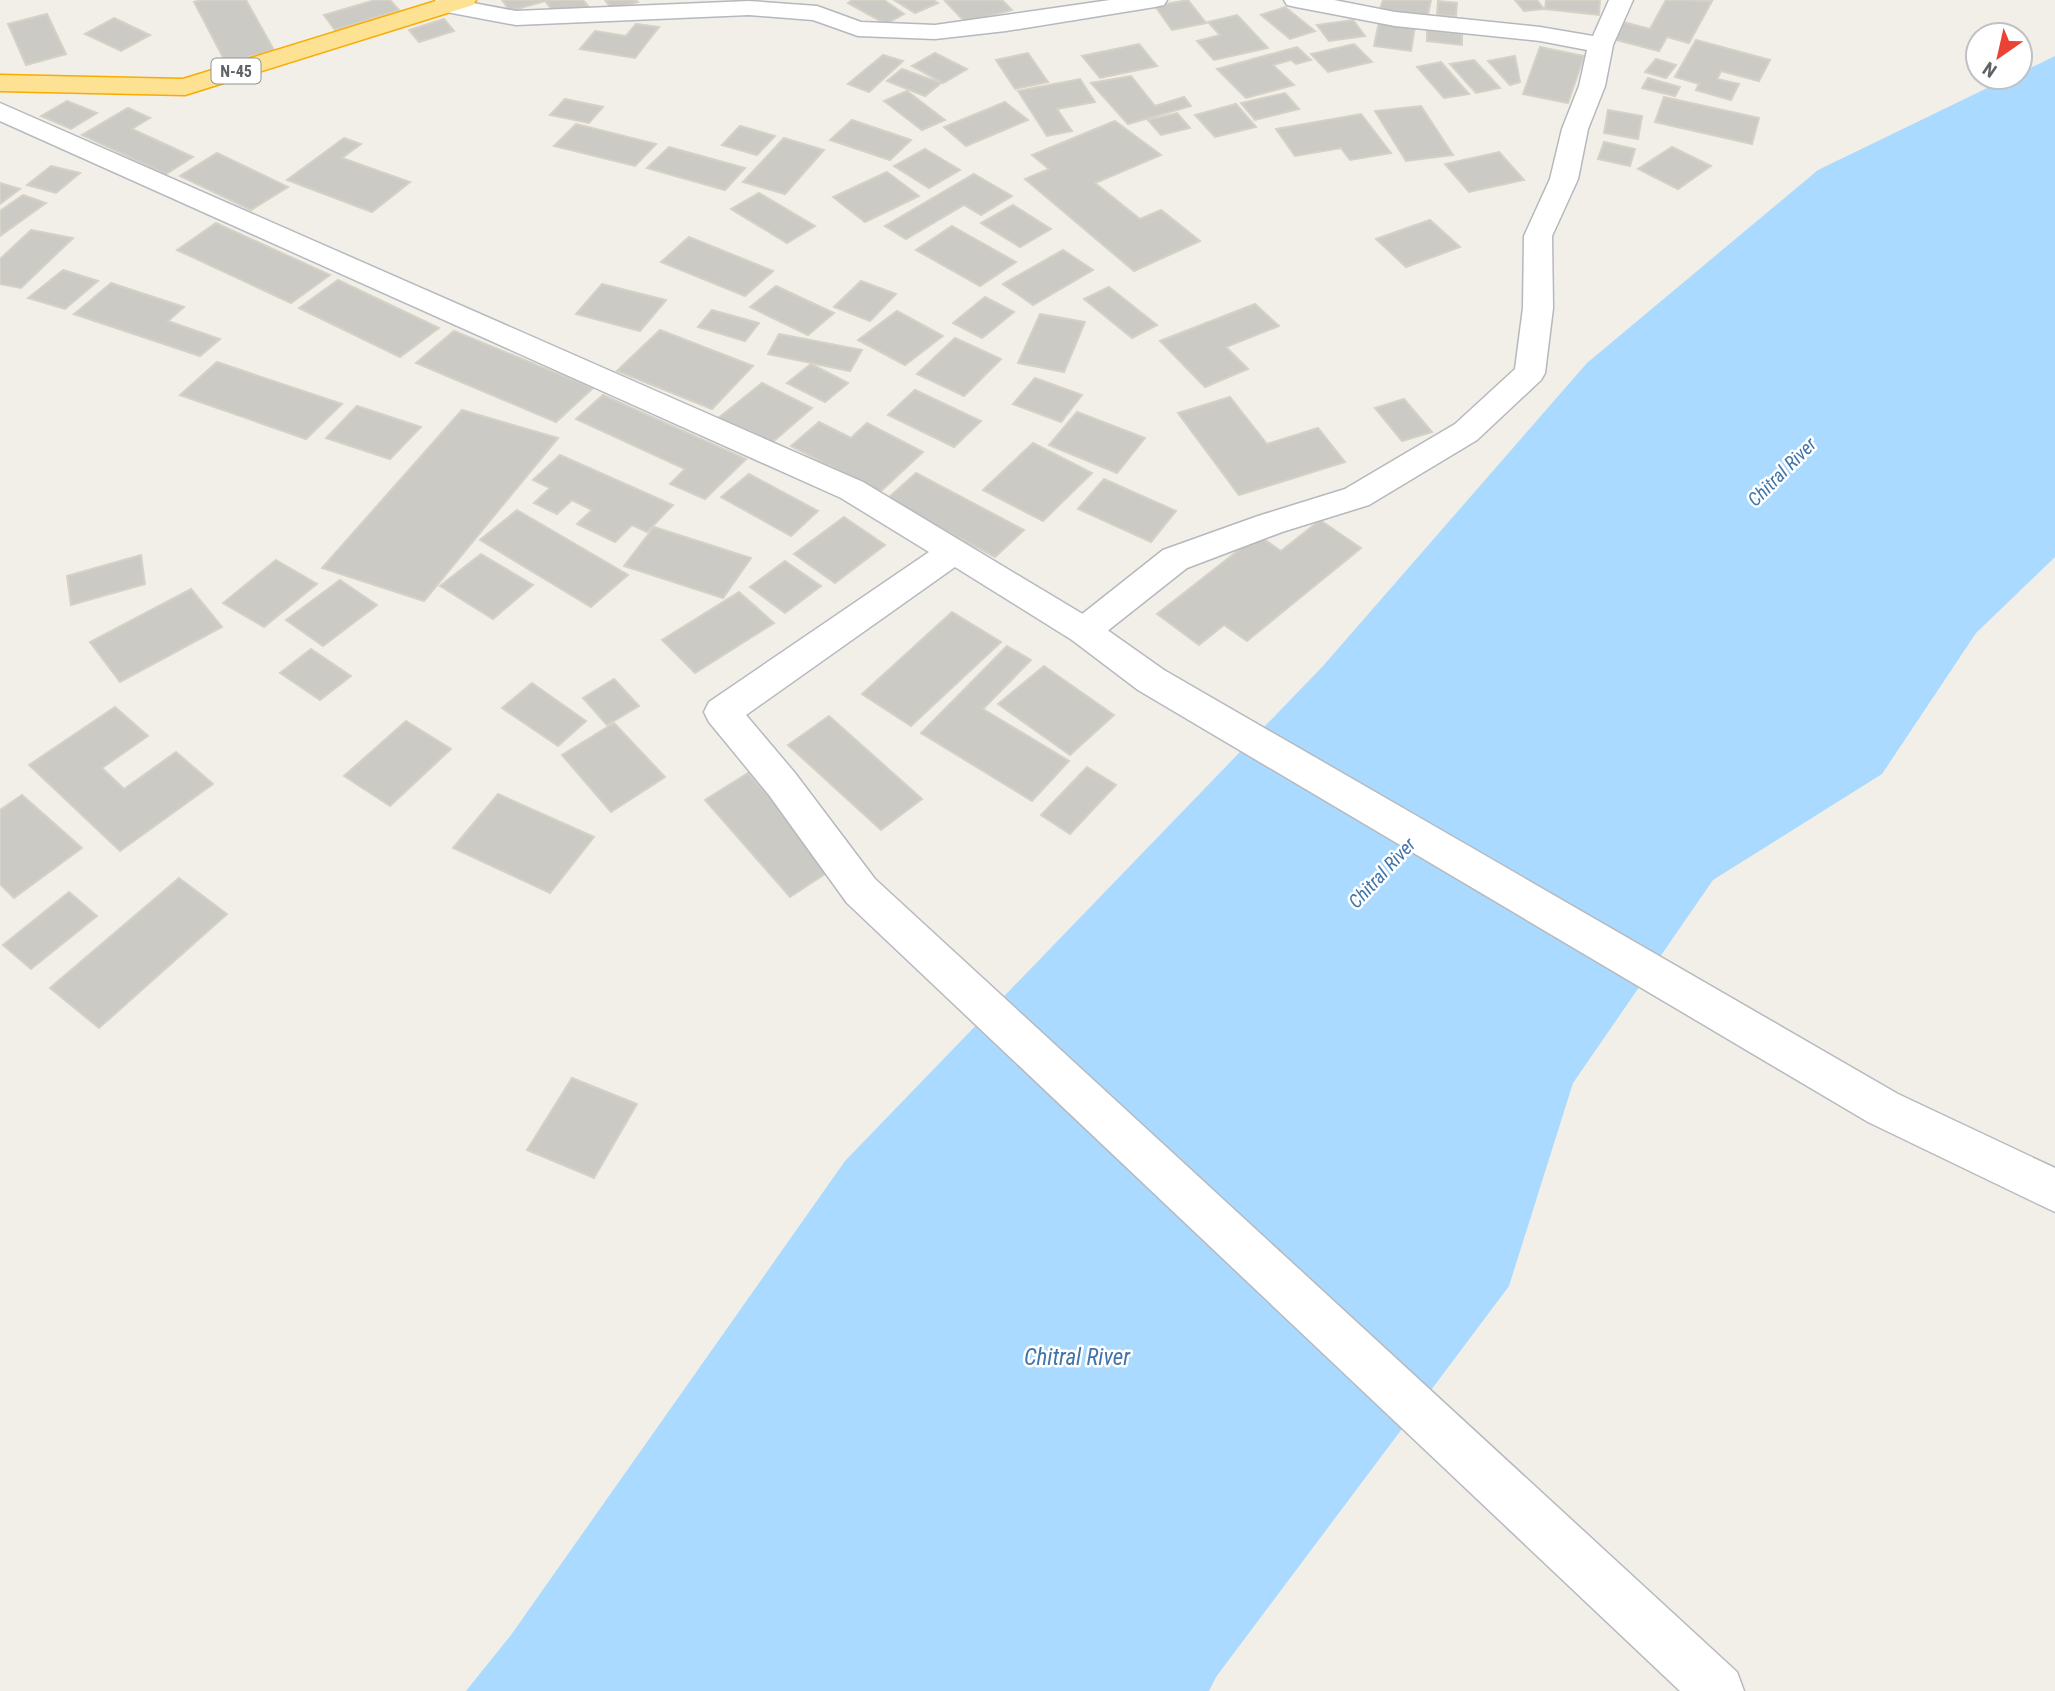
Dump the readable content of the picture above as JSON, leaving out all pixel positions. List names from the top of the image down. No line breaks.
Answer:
{"streets":{"highway":["N-45"]},"water":["Chitral River"],"north":"bottom left"}
